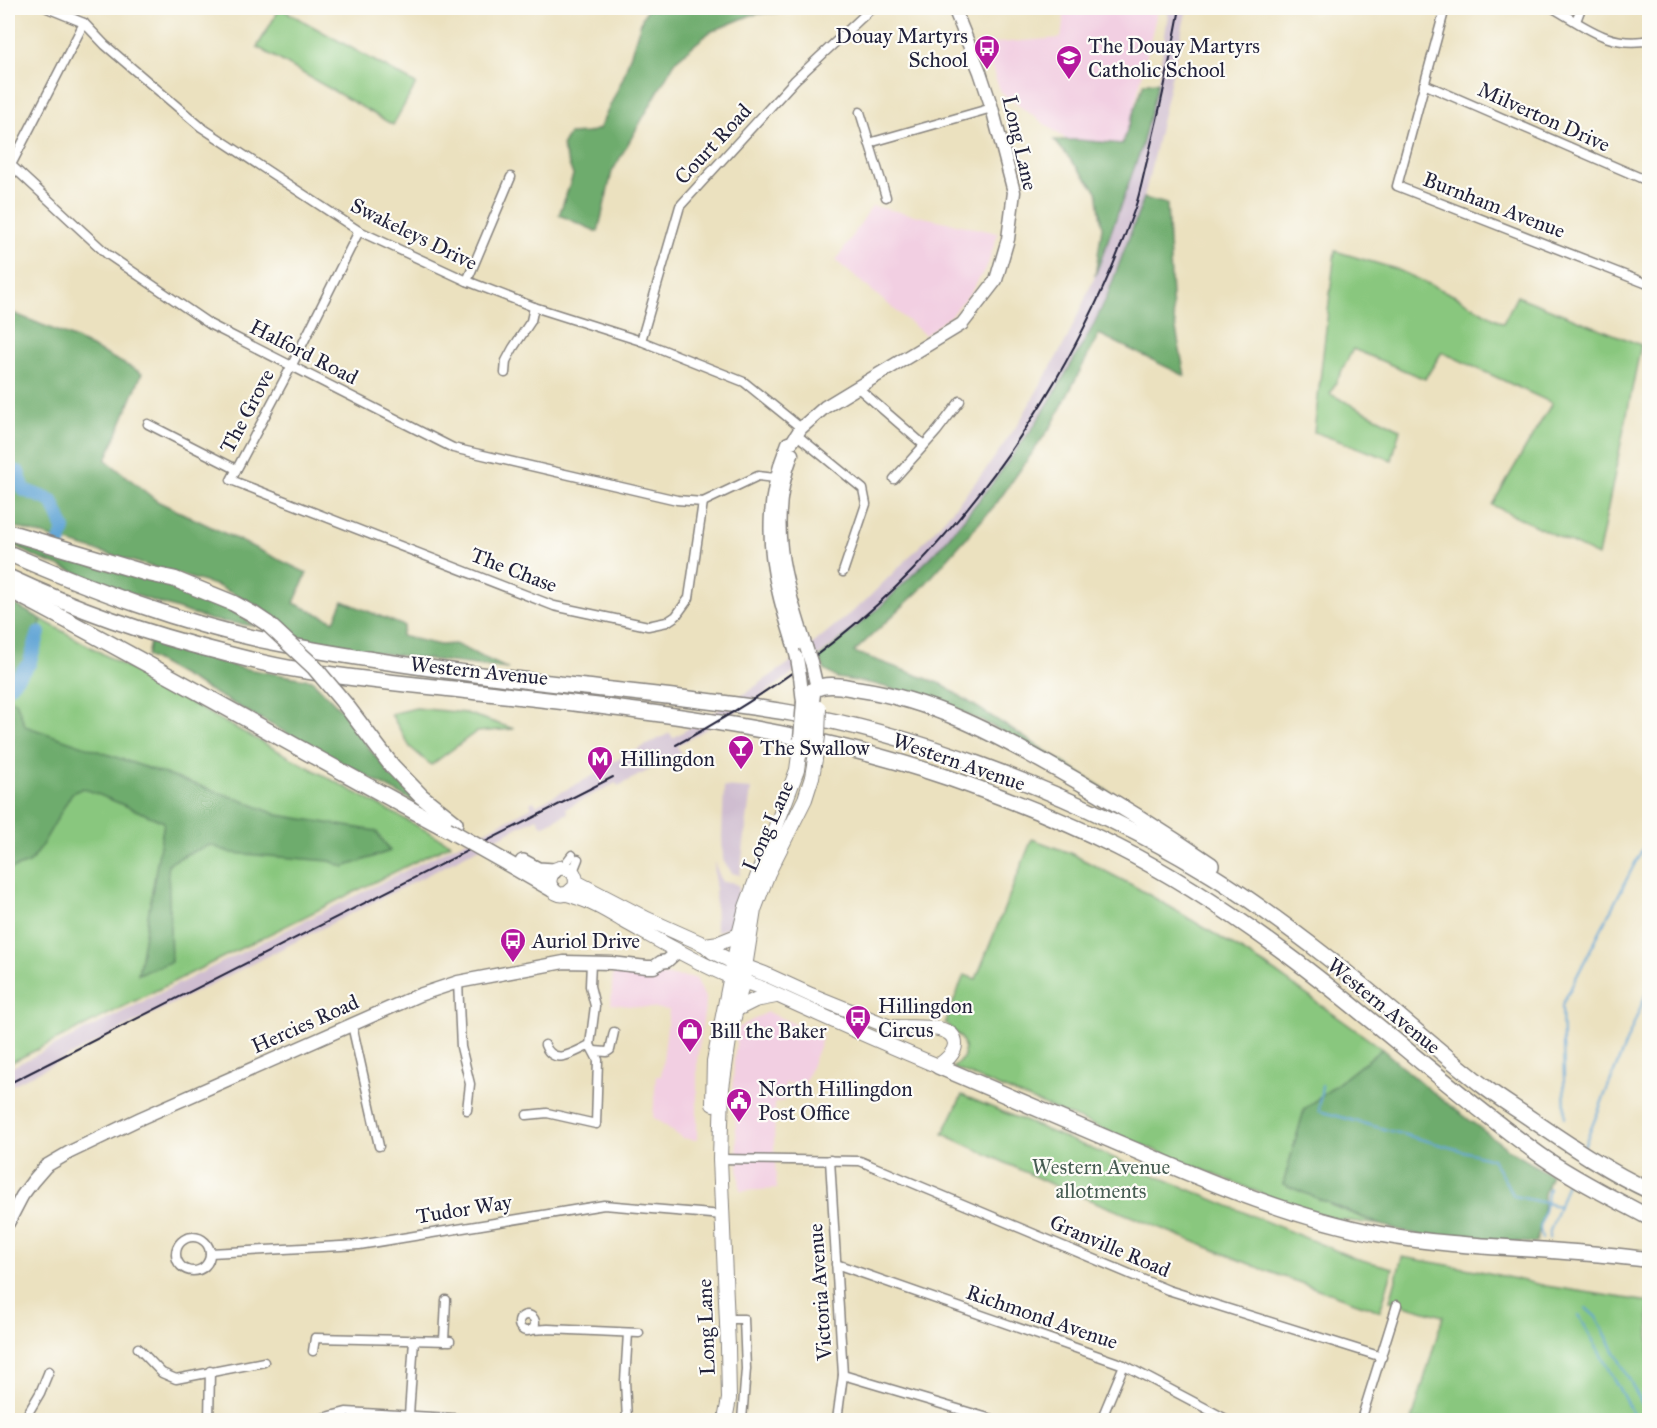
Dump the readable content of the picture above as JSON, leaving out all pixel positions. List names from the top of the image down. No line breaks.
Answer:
{"streets":{"highway":["Western Avenue"],"main road":["Long Lane","Hercies Road"],"street":["Milverton Drive","Court Road","Burnham Avenue","Swakeleys Drive","Halford Road","The Grove","The Chase","Tudor Way","Granville Road","Victoria Avenue","Richmond Avenue"]},"crossings":[["Milverton Drive","Burnham Avenue"],["Long Lane","Swakeleys Drive"],["Long Lane","Tudor Way"],["Long Lane","Granville Road"],["Court Road","Swakeleys Drive"],["Swakeleys Drive","Halford Road"],["Swakeleys Drive","The Grove"],["Halford Road","The Grove"],["Halford Road","The Chase"],["The Grove","The Chase"],["Granville Road","Victoria Avenue"],["Victoria Avenue","Richmond Avenue"]],"parks":["Western Avenue allotments"],"places":{"bus stop":["Douay Martyrs School","Auriol Drive","Hillingdon Circus"],"school or university":["The Douay Martyrs Catholic School"],"bar":["The Swallow"],"metro station":["Hillingdon"],"shop":["Bill the Baker"],"public building":["North Hillingdon Post Office"]}}
